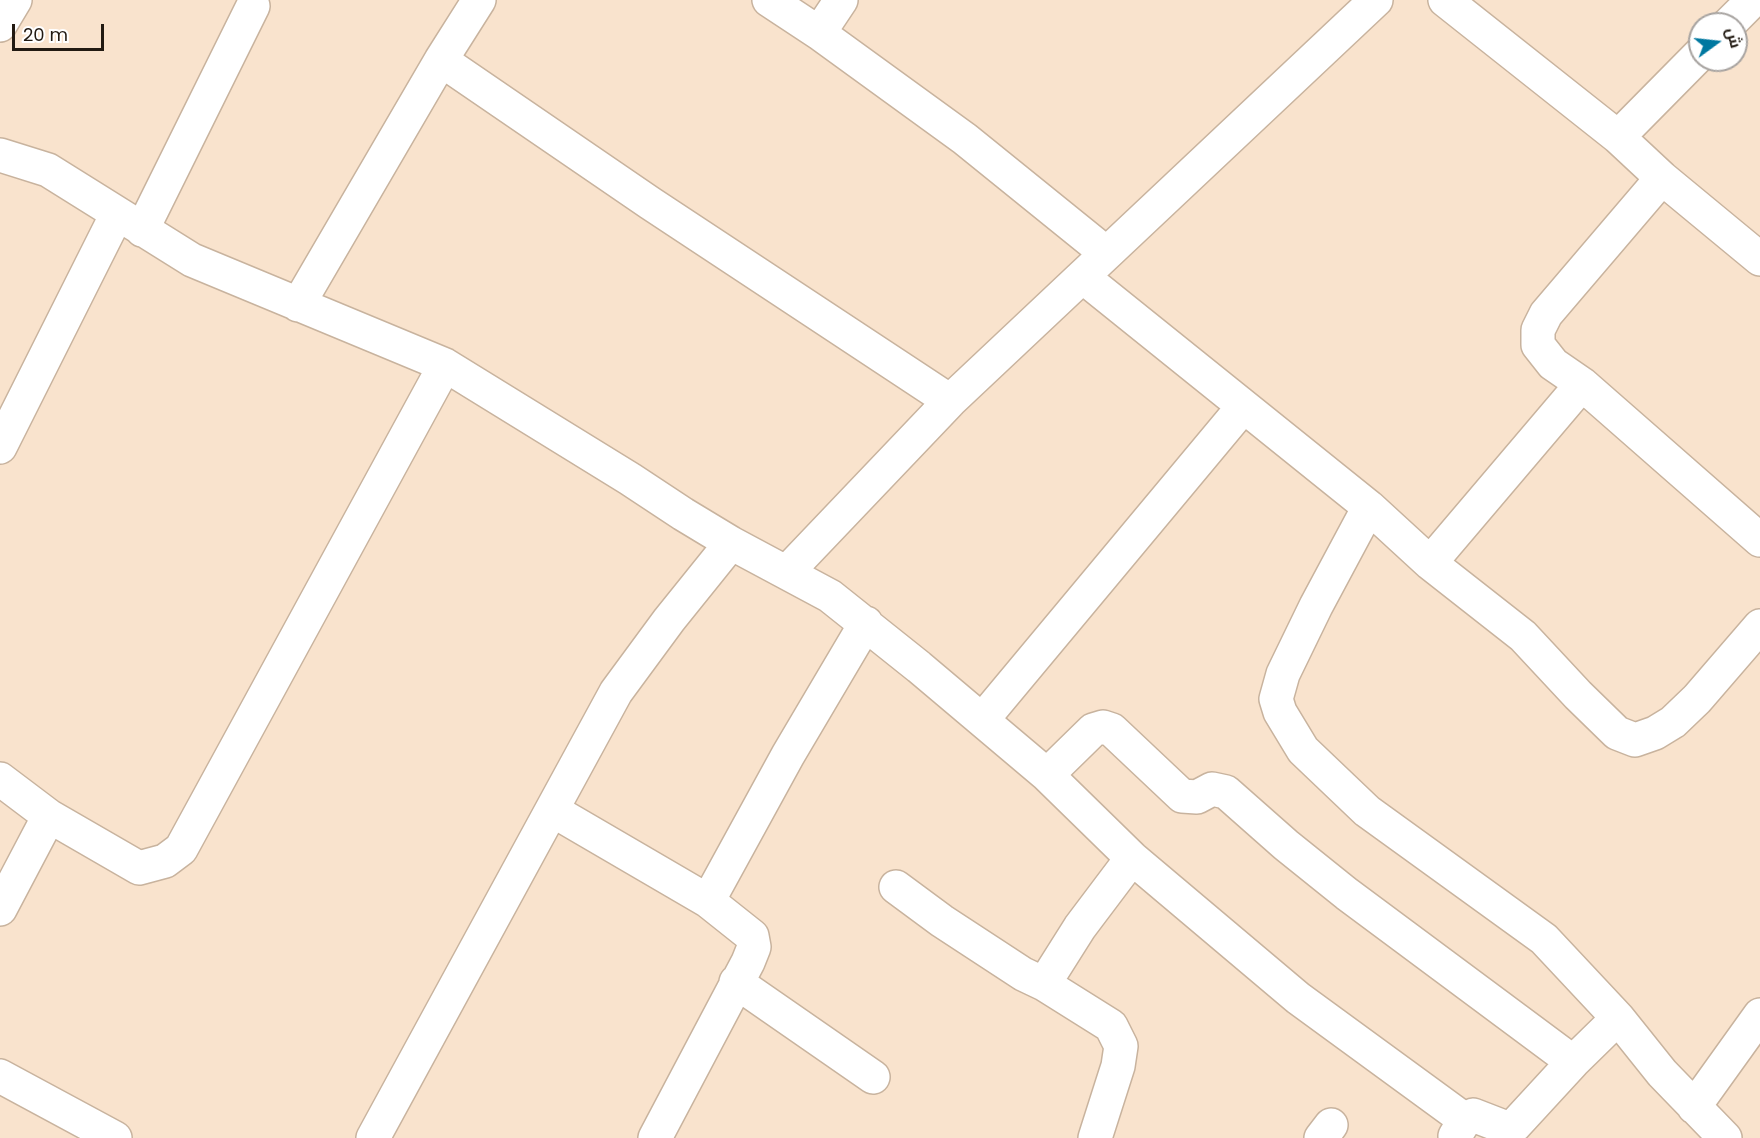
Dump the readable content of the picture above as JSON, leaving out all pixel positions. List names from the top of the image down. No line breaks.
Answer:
{"scale_bar":"20 m","north":"right"}
